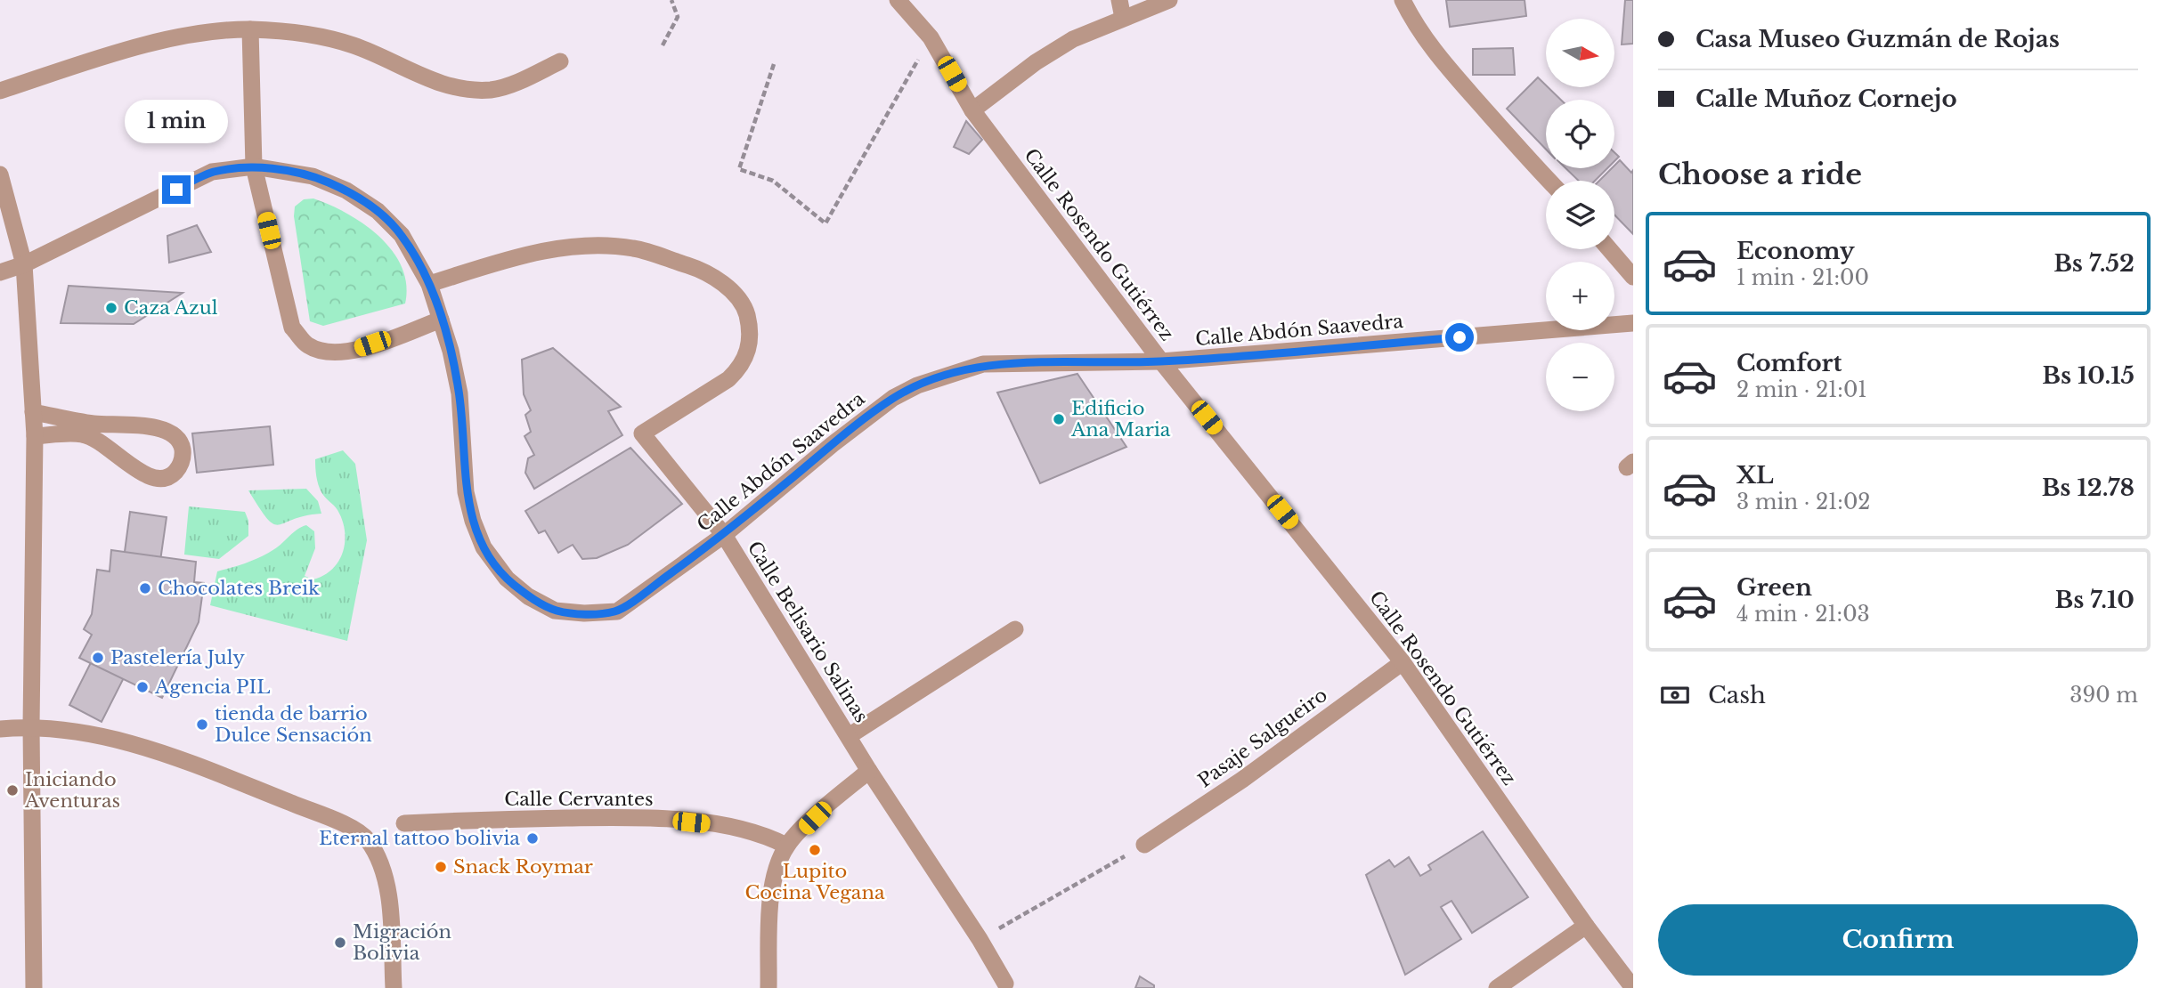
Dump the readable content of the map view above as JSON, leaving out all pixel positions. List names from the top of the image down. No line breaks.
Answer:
{"streets":{"street":["Calle Rosendo Gutiérrez","Calle Abdón Saavedra","Calle Belisario Salinas","Pasaje Salgueiro","Calle Cervantes"]},"crossings":[["Calle Rosendo Gutiérrez","Calle Abdón Saavedra"],["Calle Rosendo Gutiérrez","Pasaje Salgueiro"],["Calle Abdón Saavedra","Calle Belisario Salinas"]],"places":["Caza Azul","Edificio Ana Maria","Chocolates Breik","Pastelería July","Agencia PIL","tienda de barrio Dulce Sensación","Iniciando Aventuras","Eternal tattoo bolivia","Lupito Cocina Vegana","Snack Roymar","Migración Bolivia"],"north":"right","page":{"banner":["Casa Museo Guzmán de Rojas","Calle Muñoz Cornejo"],"map_buttons":["+","−"],"bubble":"1 min","heading":"Choose a ride","list":[{"name":"Economy","note":"1 min · 21:00","value":"Bs 7.52"},{"name":"Comfort","note":"2 min · 21:01","value":"Bs 10.15"},{"name":"XL","note":"3 min · 21:02","value":"Bs 12.78"},{"name":"Green","note":"4 min · 21:03","value":"Bs 7.10"}],"pay":["Cash","390 m"],"buttons":"Confirm"}}
